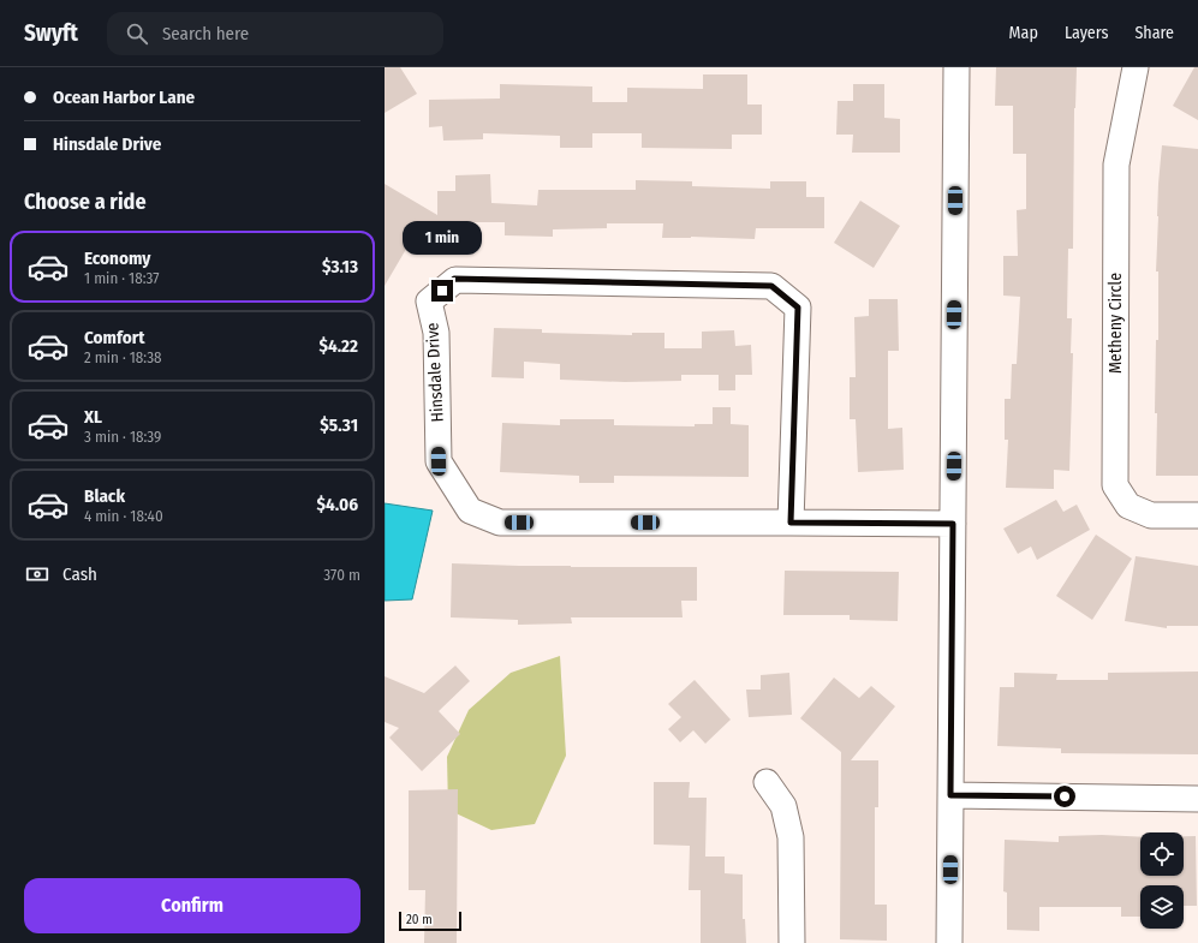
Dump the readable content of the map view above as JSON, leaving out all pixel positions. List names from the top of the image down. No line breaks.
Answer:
{"streets":{"street":["Metheny Circle","Hinsdale Drive"]},"scale_bar":"20 m","page":{"header":"Swyft","search":"Search here","nav":["Map","Layers","Share"],"banner":["Ocean Harbor Lane","Hinsdale Drive"],"heading":"Choose a ride","bubble":"1 min","list":[{"name":"Economy","note":"1 min · 18:37","value":"$3.13"},{"name":"Comfort","note":"2 min · 18:38","value":"$4.22"},{"name":"XL","note":"3 min · 18:39","value":"$5.31"},{"name":"Black","note":"4 min · 18:40","value":"$4.06"}],"pay":["Cash","370 m"],"buttons":"Confirm","scale":"20 m"}}
